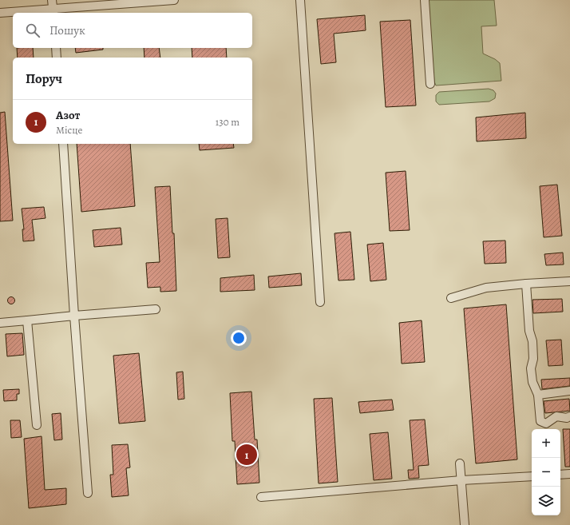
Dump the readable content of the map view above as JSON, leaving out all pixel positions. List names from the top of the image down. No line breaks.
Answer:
{"page":{"search":"Пошук","heading":"Поруч","list":[{"mark":"1","name":"Азот","note":"Місце","value":"130 m"}],"map_buttons":["+","−"],"pins":"1"}}
